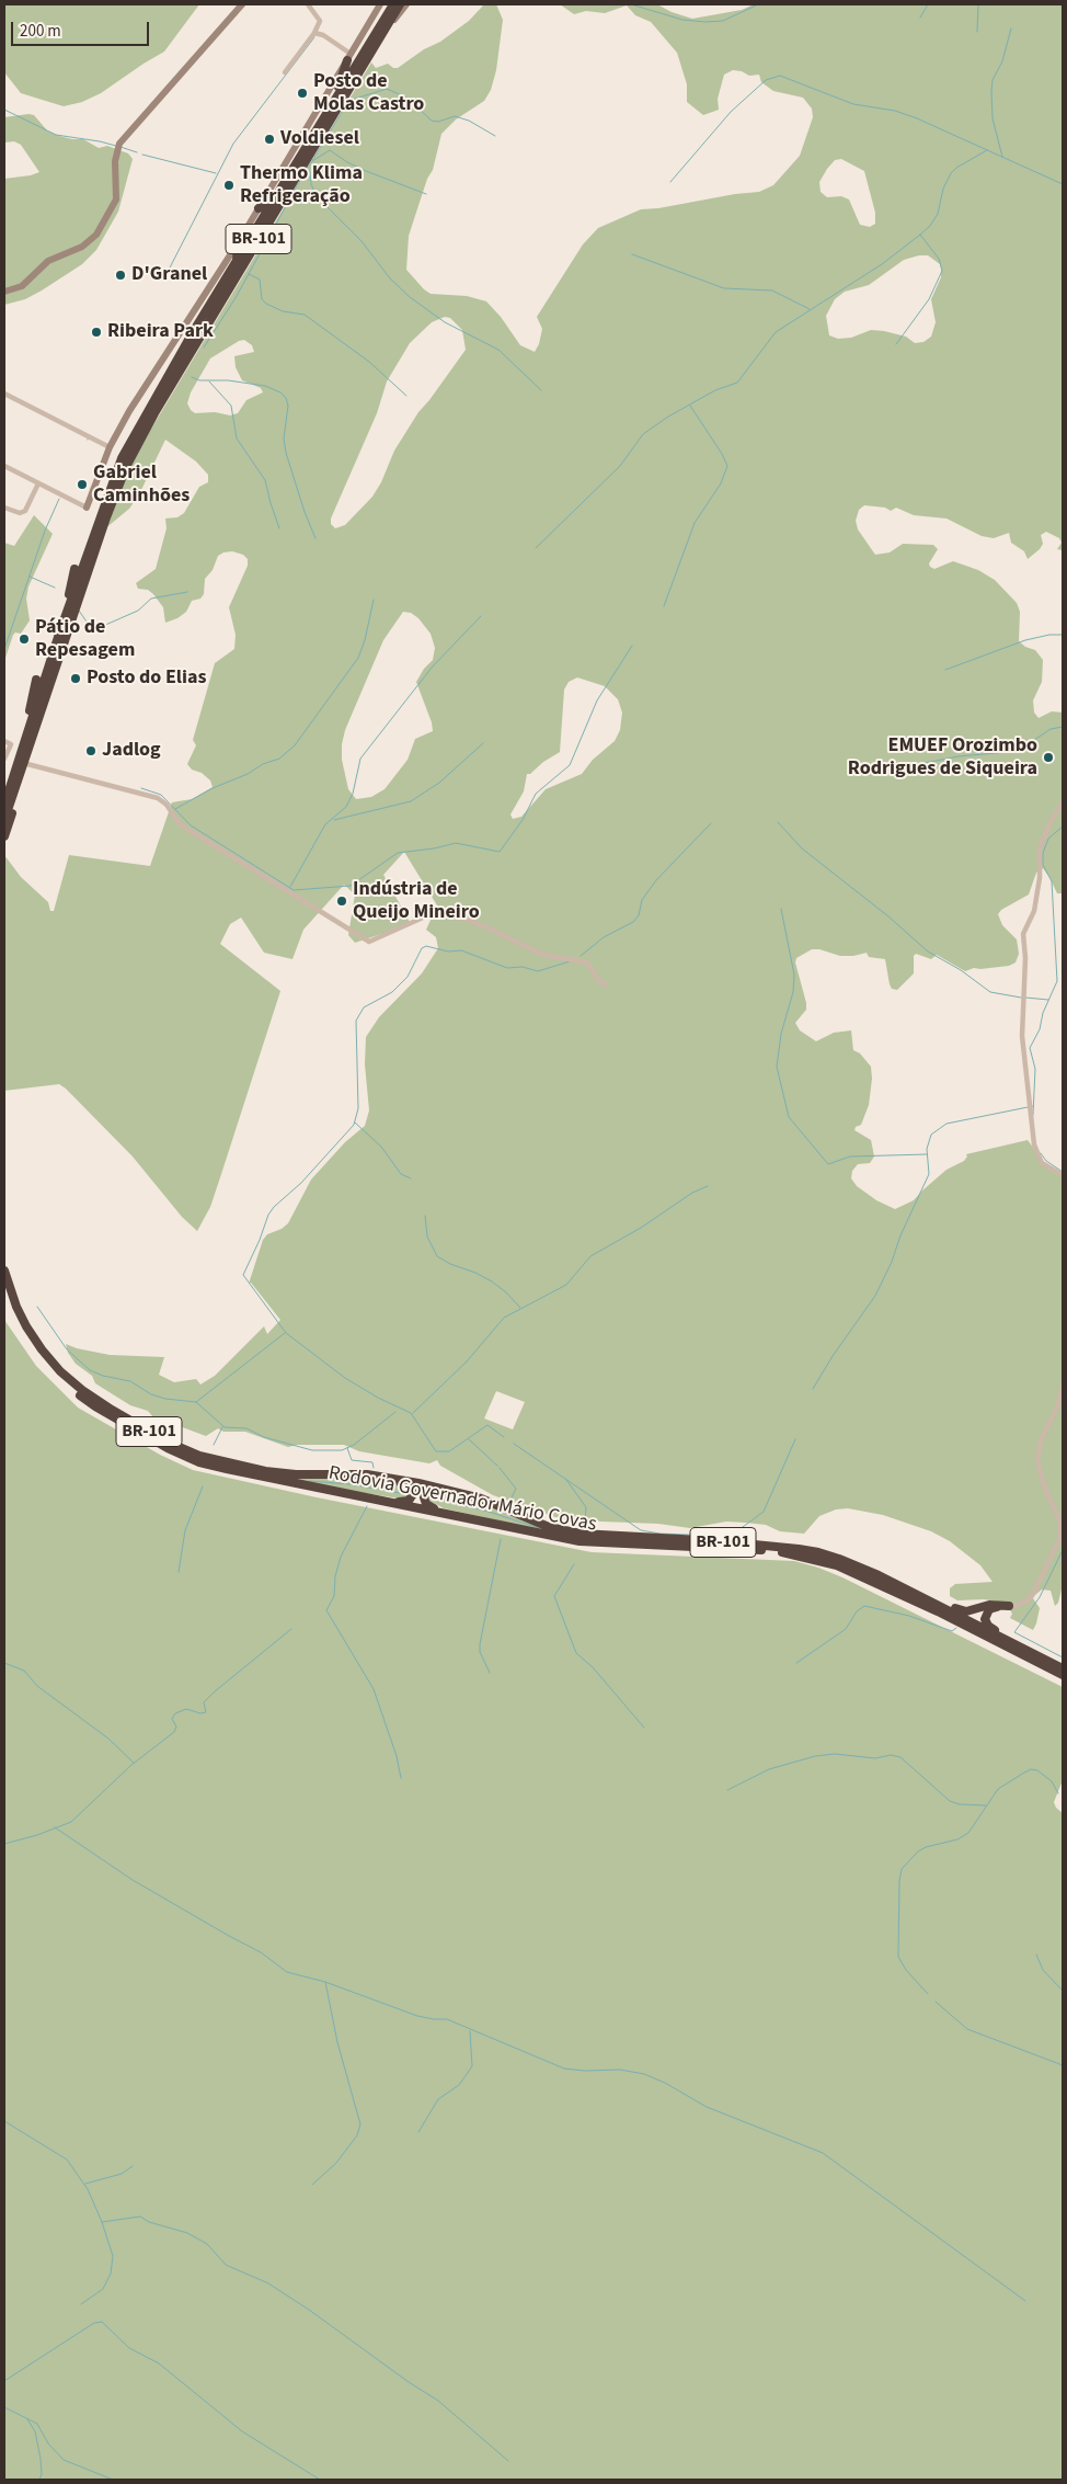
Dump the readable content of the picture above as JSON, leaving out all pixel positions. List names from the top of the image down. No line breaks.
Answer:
{"streets":{"highway":["BR-101","Rodovia Governador Mário Covas"]},"places":["Posto de Molas Castro","Voldiesel","Thermo Klima Refrigeração","D'Granel","Ribeira Park","Gabriel Caminhões","Pátio de Repesagem","Posto do Elias","Jadlog","EMUEF Orozimbo Rodrigues de Siqueira","Indústria de Queijo Mineiro"],"scale_bar":"200 m"}
